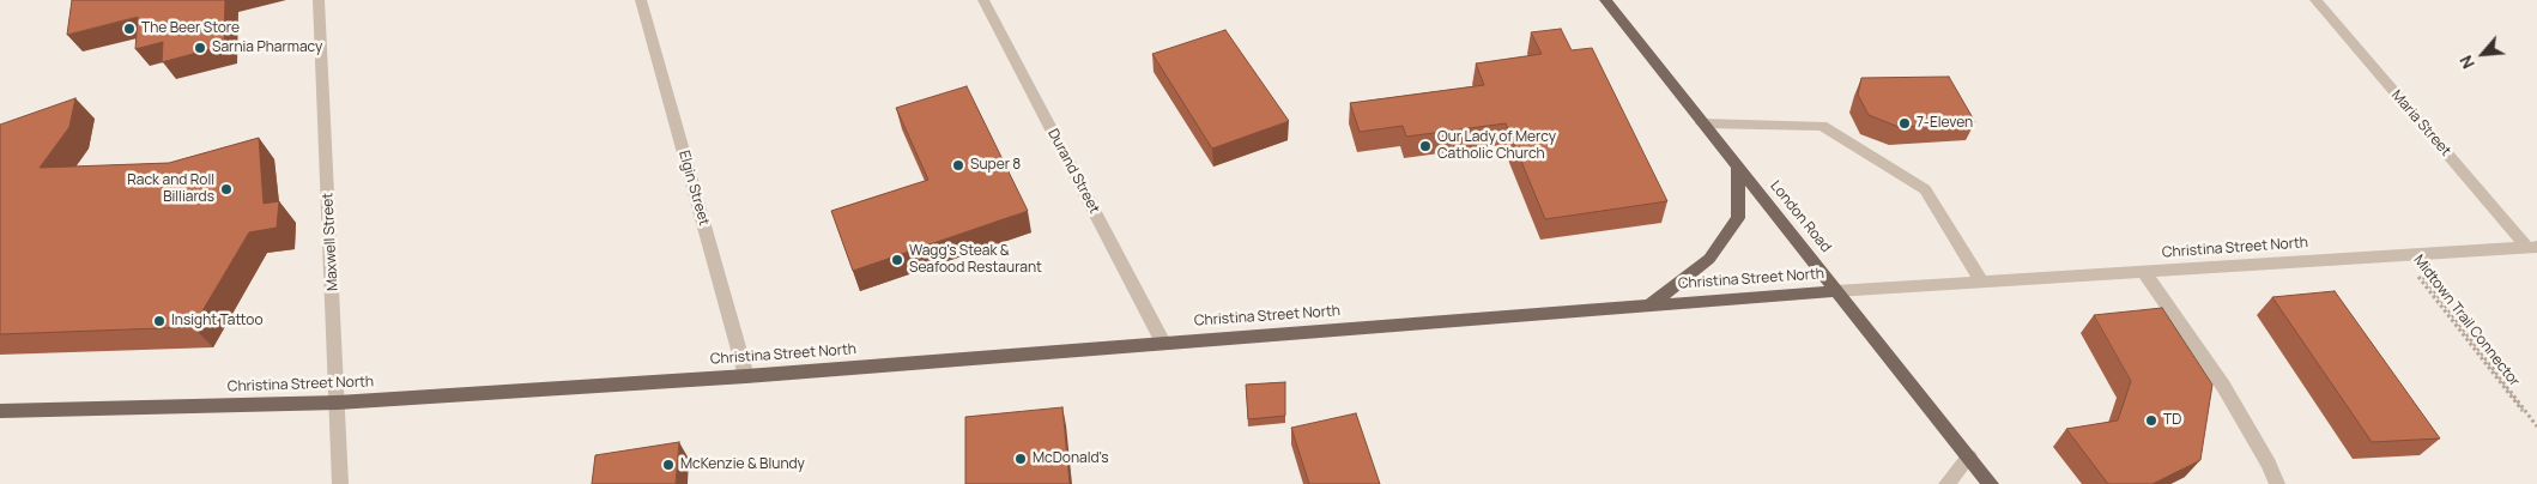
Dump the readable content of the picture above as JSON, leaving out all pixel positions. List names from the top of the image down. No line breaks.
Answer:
{"streets":{"main road":["London Road","Christina Street North"],"street":["Maria Street","Durand Street","Elgin Street","Maxwell Street"],"path":["Midtown Trail Connector"]},"crossings":[["Maria Street","Christina Street North"],["Durand Street","Christina Street North"],["Elgin Street","Christina Street North"],["London Road","Christina Street North"],["Maxwell Street","Christina Street North"],["Christina Street North","Midtown Trail Connector"]],"places":["The Beer Store","Sarnia Pharmacy","7-Eleven","Our Lady of Mercy Catholic Church","Super 8","Rack and Roll Billiards","Wagg's Steak & Seafood Restaurant","Insight Tattoo","TD","McDonald's","McKenzie & Blundy"],"north":"bottom left"}
